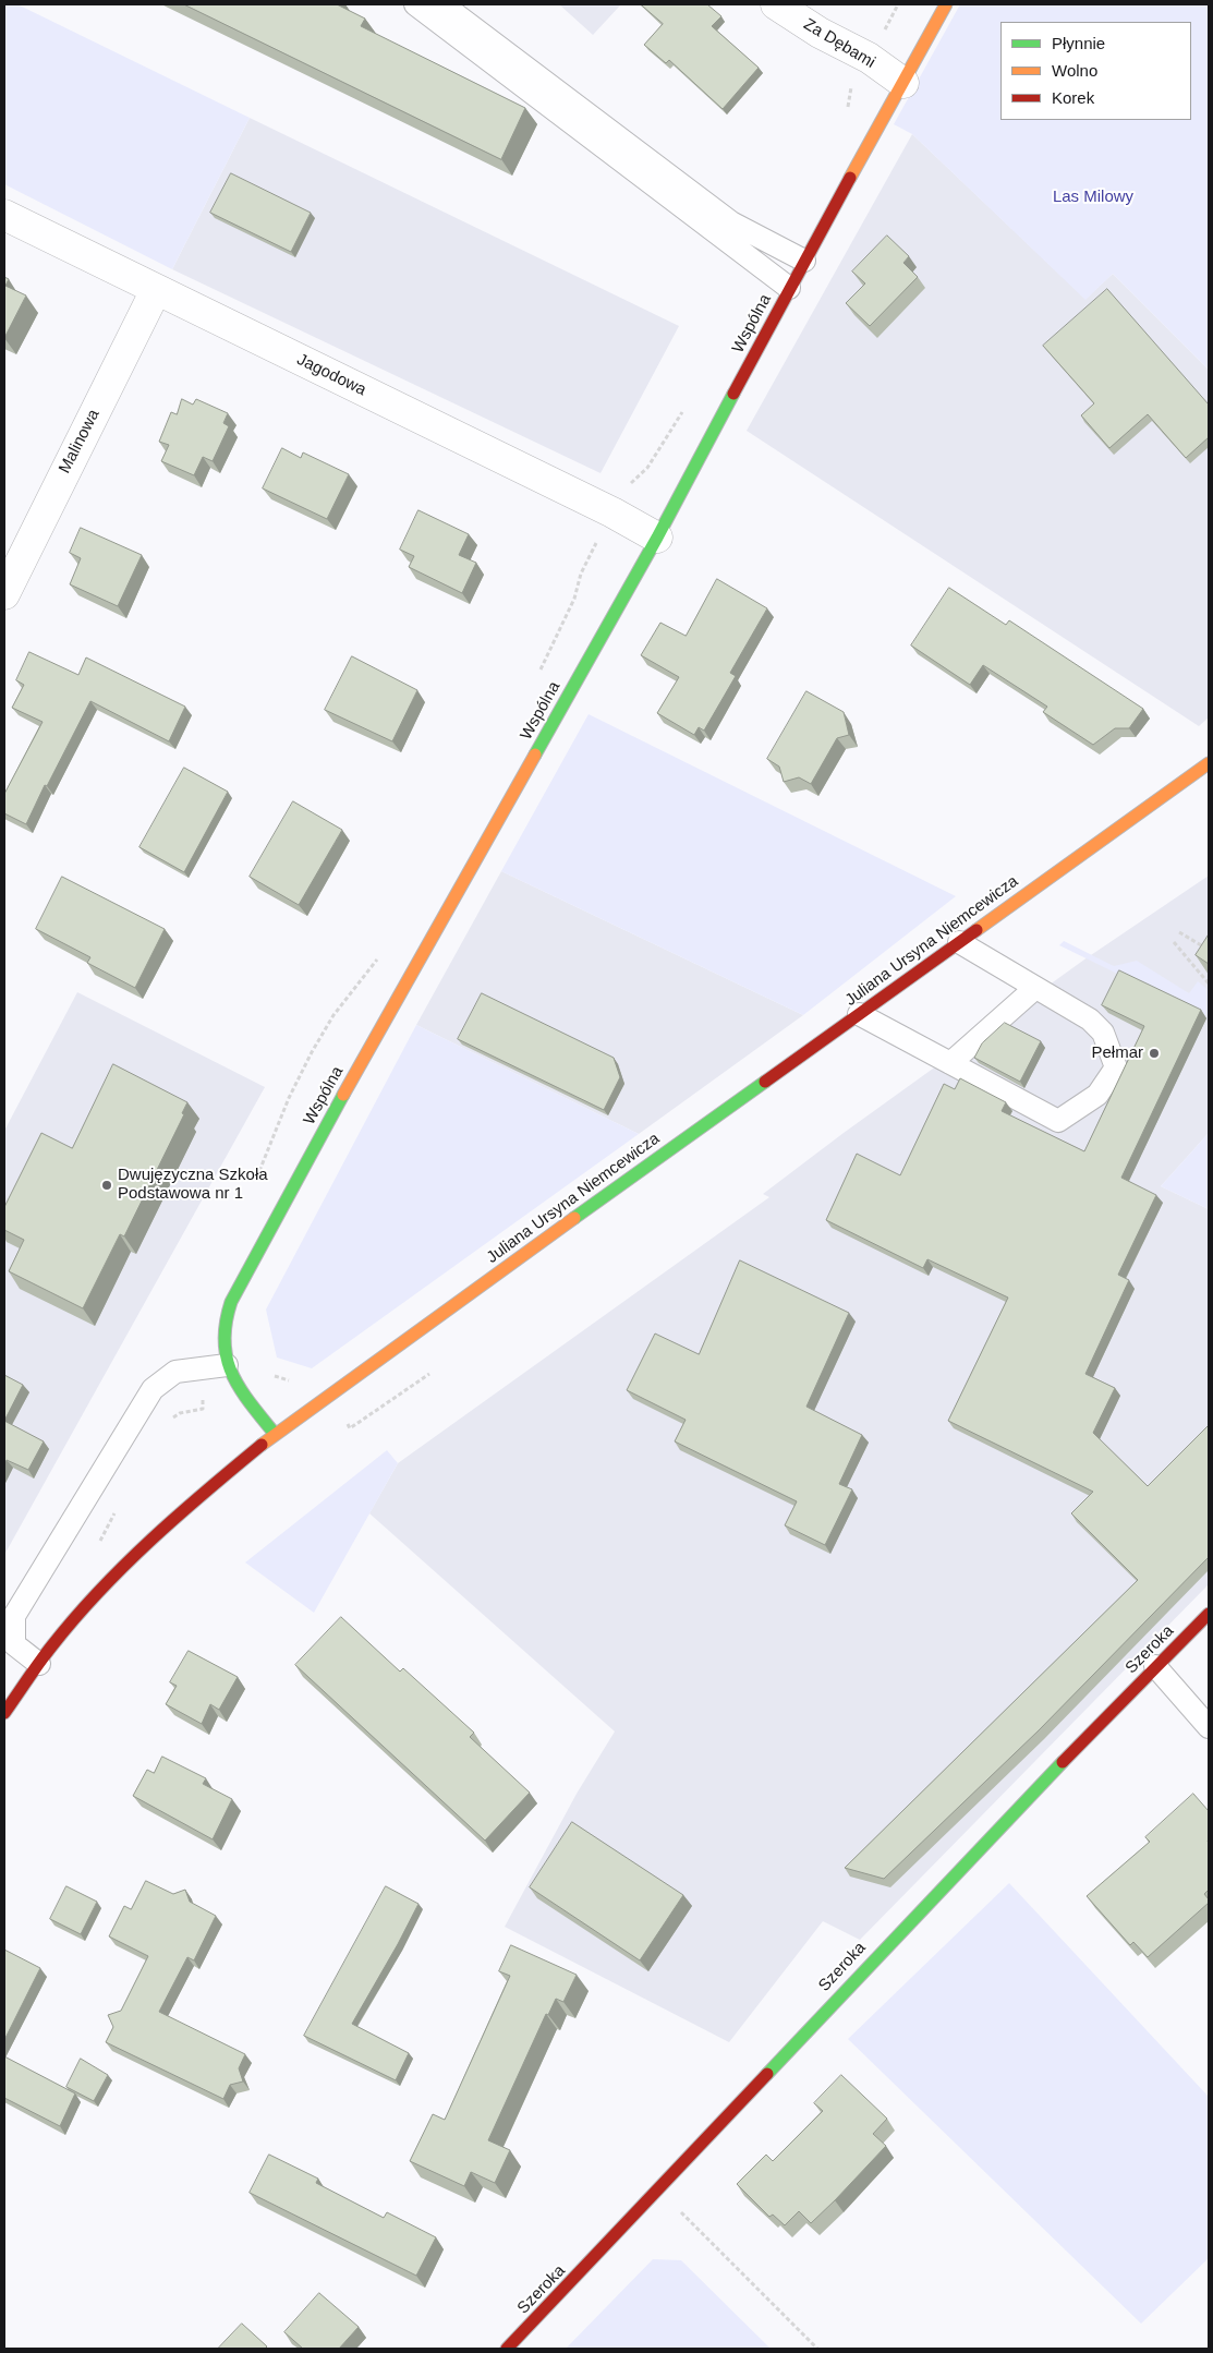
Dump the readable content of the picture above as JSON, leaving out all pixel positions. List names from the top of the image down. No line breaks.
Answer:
{"streets":{"street":["Za Dębami","Wspólna","Jagodowa","Malinowa","Juliana Ursyna Niemcewicza","Szeroka"]},"crossings":[["Za Dębami","Wspólna"],["Wspólna","Jagodowa"],["Wspólna","Juliana Ursyna Niemcewicza"],["Jagodowa","Malinowa"]],"parks":["Las Milowy"],"places":["Pełmar","Dwujęzyczna Szkoła Podstawowa nr 1"],"legend":["Płynnie","Wolno","Korek"]}
